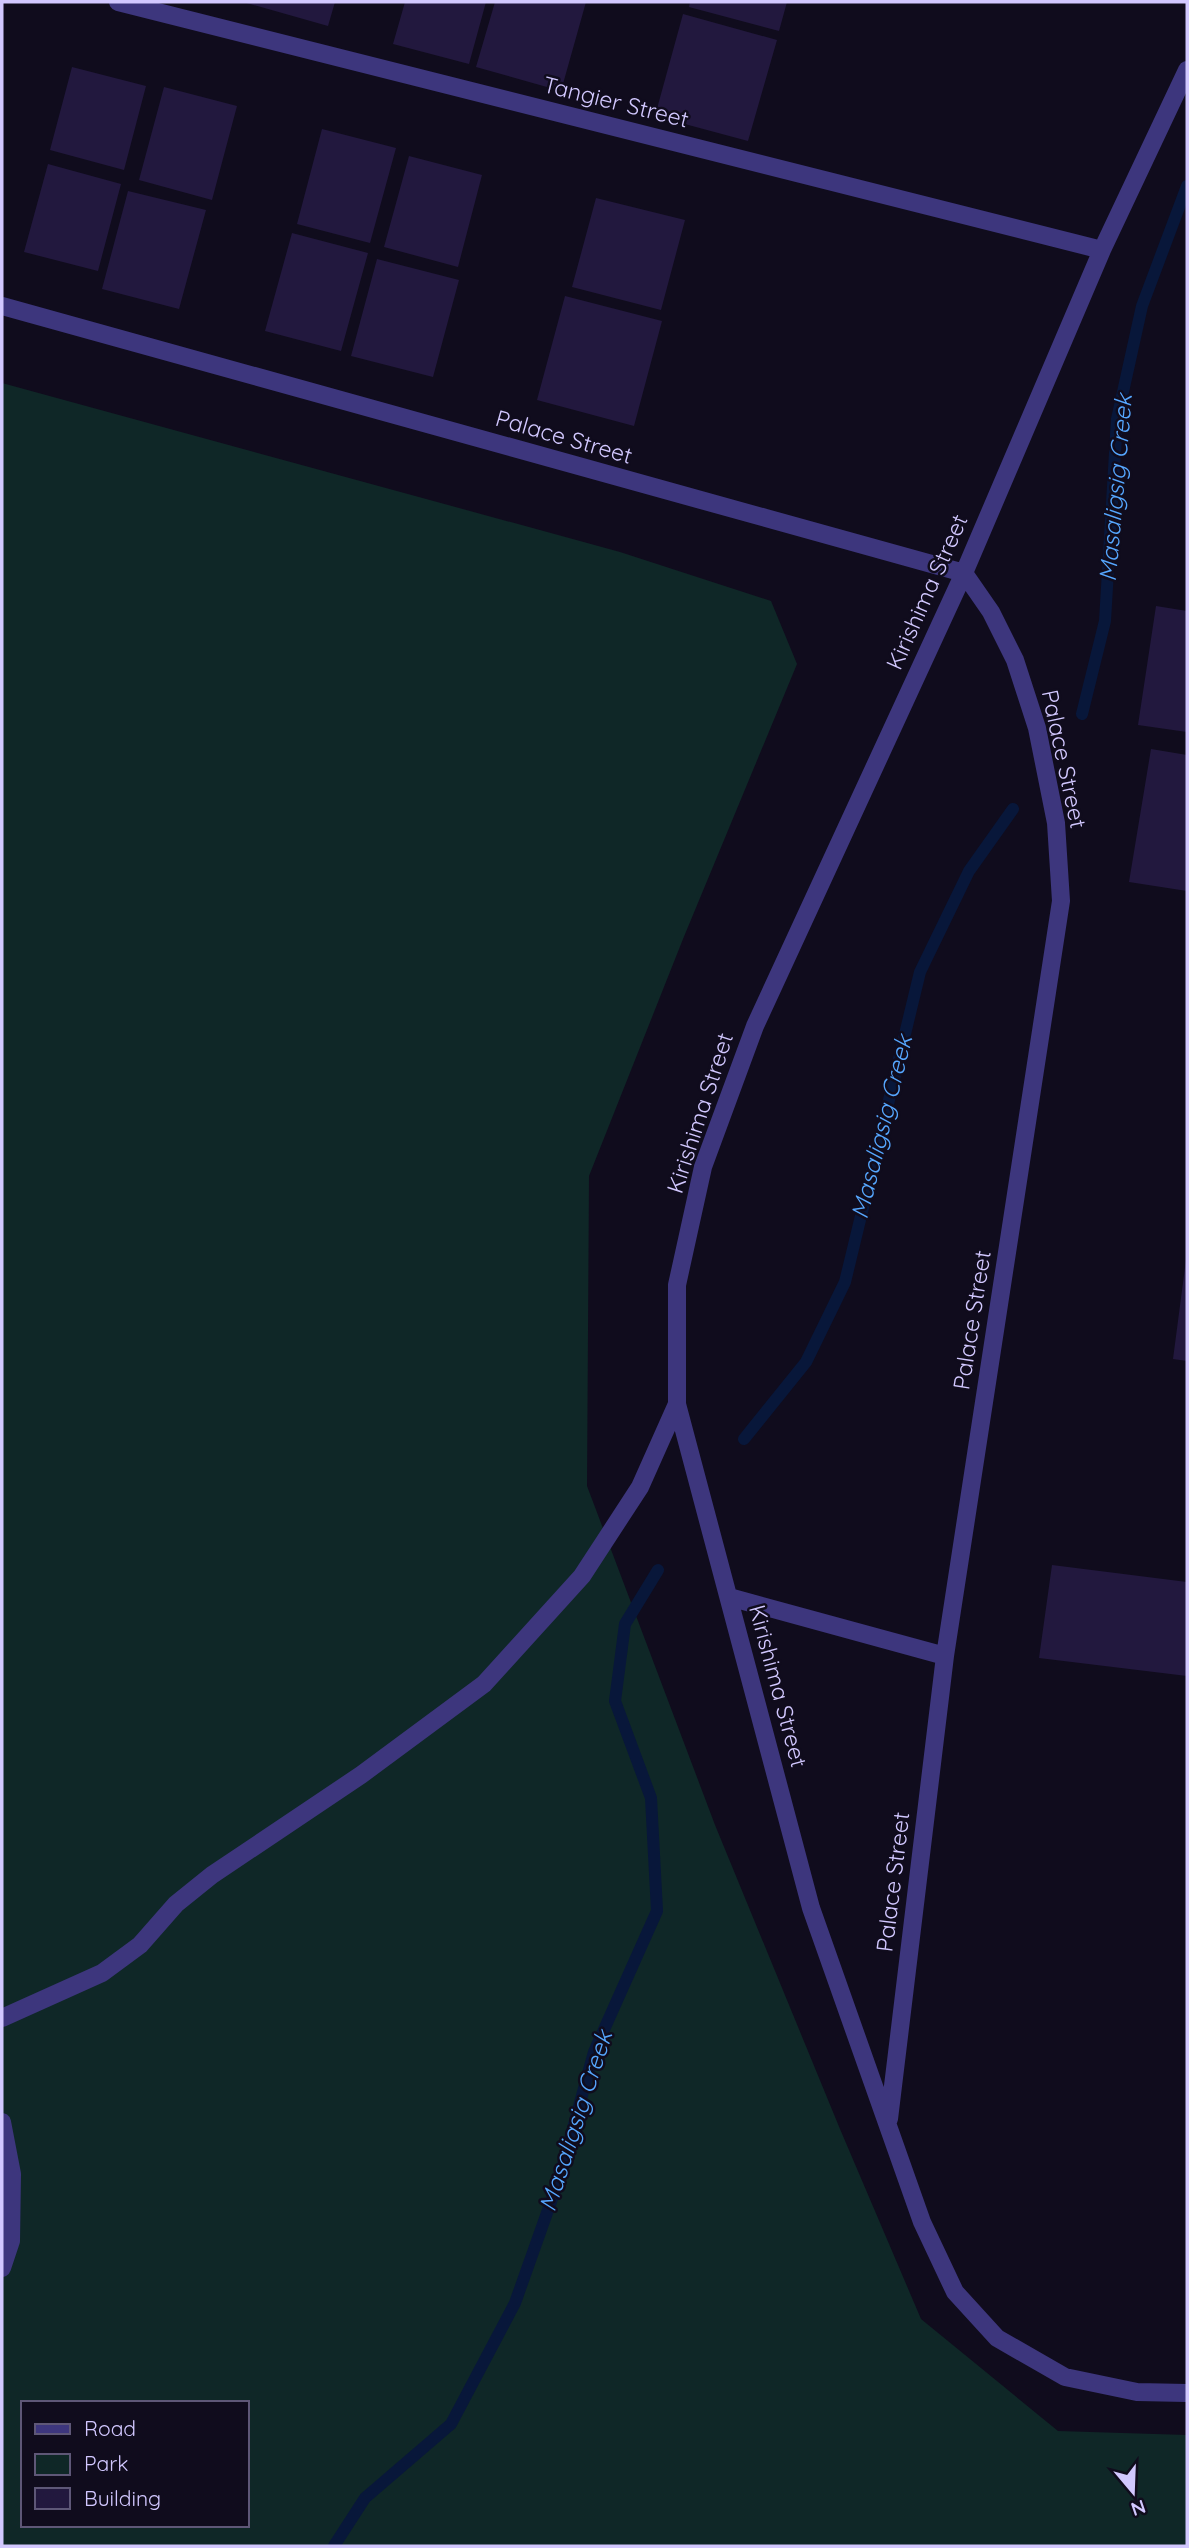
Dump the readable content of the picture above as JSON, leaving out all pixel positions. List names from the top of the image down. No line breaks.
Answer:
{"streets":{"street":["Tangier Street","Palace Street","Kirishima Street"]},"crossings":[["Tangier Street","Kirishima Street"],["Palace Street","Kirishima Street"]],"water":["Masaligsig Creek"],"legend":["Road","Park","Building"],"north":"bottom"}
